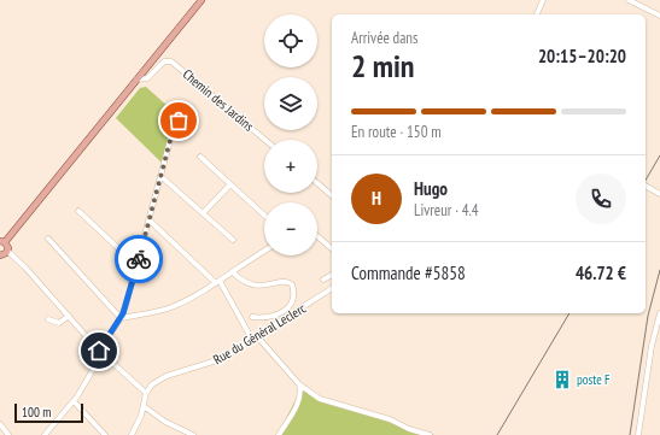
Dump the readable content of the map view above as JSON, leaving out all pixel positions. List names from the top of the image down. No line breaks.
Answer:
{"streets":{"street":["Chemin des Jardins","Rue du Général Leclerc"]},"places":{"building":["poste F"]},"scale_bar":"100 m","page":{"map_buttons":["+","−"],"heading":["2 min","Arrivée dans","20:15–20:20"],"panel":["Hugo","Livreur · 4.4","Commande #5858","46.72 €"],"bar":"En route · 150 m","round":"H","scale":"100 m"}}
